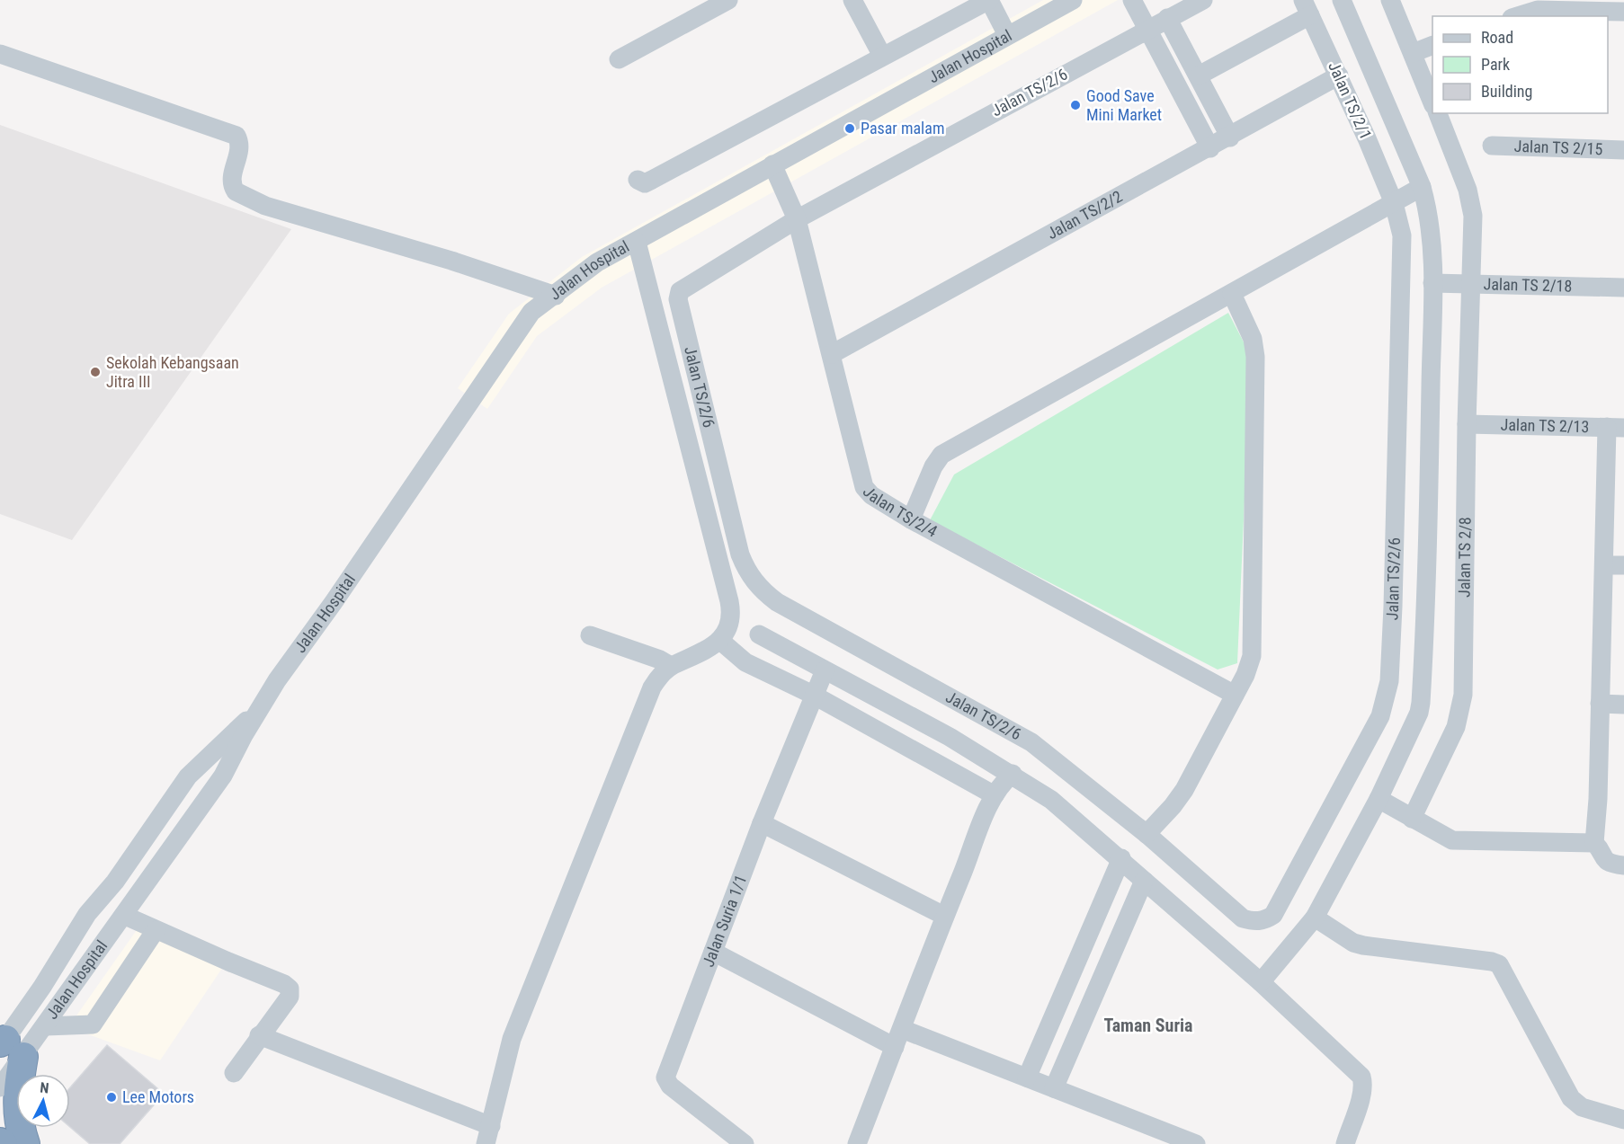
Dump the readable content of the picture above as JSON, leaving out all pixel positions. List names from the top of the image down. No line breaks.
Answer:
{"streets":{"street":["Jalan Hospital","Jalan TS/2/6","Jalan TS/2/1","Jalan TS 2/15","Jalan TS/2/2","Jalan TS 2/18","Jalan TS 2/13","Jalan TS/2/4","Jalan TS 2/8","Jalan Suria 1/1"]},"crossings":[["Jalan Hospital","Jalan TS/2/4"],["Jalan TS/2/6","Jalan TS/2/1"],["Jalan TS/2/6","Jalan TS/2/4"],["Jalan TS/2/1","Jalan TS/2/2"],["Jalan TS/2/2","Jalan TS/2/4"],["Jalan TS 2/18","Jalan TS 2/8"],["Jalan TS 2/13","Jalan TS 2/8"]],"districts":["Taman Suria"],"places":["Good Save Mini Market","Pasar malam","Sekolah Kebangsaan Jitra III","Lee Motors"],"legend":["Road","Park","Building"],"north":"top"}
